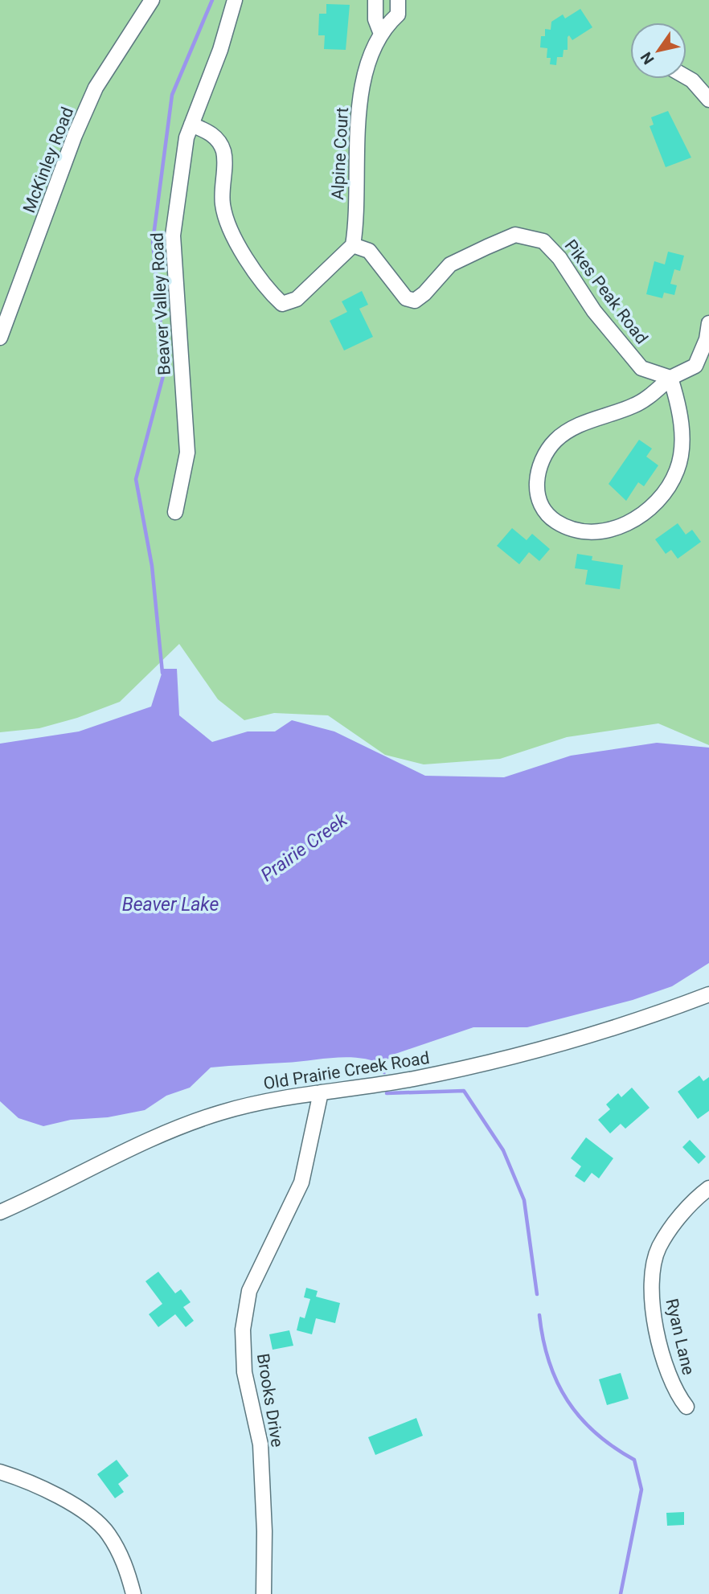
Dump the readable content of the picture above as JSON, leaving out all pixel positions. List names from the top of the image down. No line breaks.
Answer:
{"streets":{"street":["Alpine Court","McKinley Road","Pikes Peak Road","Beaver Valley Road","Old Prairie Creek Road","Ryan Lane","Brooks Drive"]},"crossings":[["Alpine Court","Pikes Peak Road"],["Old Prairie Creek Road","Brooks Drive"]],"water":["Prairie Creek","Beaver Lake"],"north":"bottom left"}
